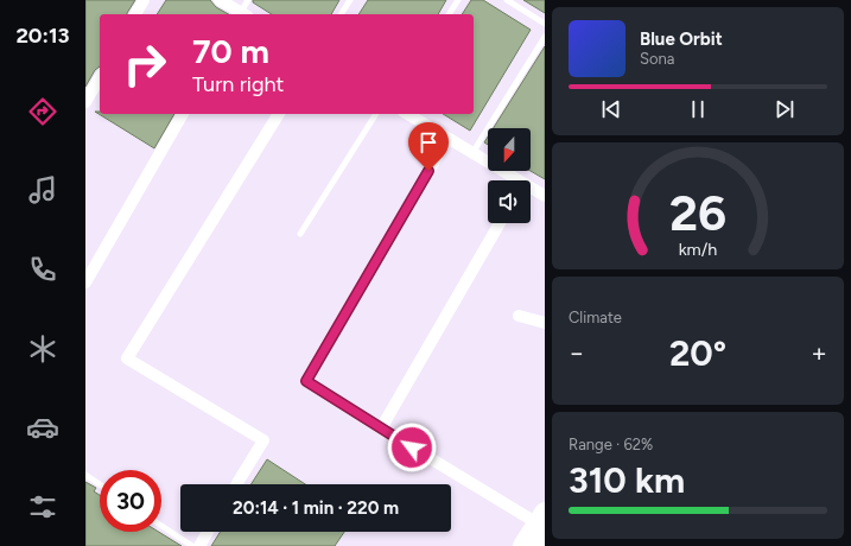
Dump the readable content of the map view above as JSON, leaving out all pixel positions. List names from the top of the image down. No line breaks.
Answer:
{"north":"bottom","page":{"tabs":"20:13","turn":["70 m","Turn right"],"song":["Blue Orbit","Sona"],"tile":["Climate",["Range · 62%","310 km"]],"heat":["−","20°","+"],"limit":"30","trip":"20:14 · 1 min · 220 m","gauge":["26","km/h"]}}
